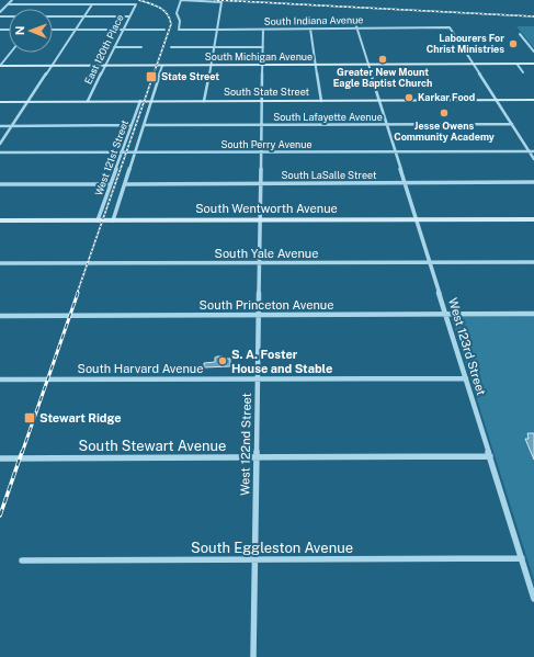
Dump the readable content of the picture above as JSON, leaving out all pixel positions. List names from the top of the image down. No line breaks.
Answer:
{"streets":{"street":["South Indiana Avenue","East 120th Place","South Michigan Avenue","South State Street","South Lafayette Avenue","South Perry Avenue","West 121st Street","South LaSalle Street","South Wentworth Avenue","South Yale Avenue","South Princeton Avenue","West 123rd Street","South Harvard Avenue","West 122nd Street","South Stewart Avenue","South Eggleston Avenue"]},"crossings":[["South Indiana Avenue","South Michigan Avenue"],["South Indiana Avenue","West 123rd Street"],["South Indiana Avenue","West 122nd Street"],["East 120th Place","South Michigan Avenue"],["East 120th Place","South State Street"],["South Michigan Avenue","West 121st Street"],["South Michigan Avenue","West 123rd Street"],["South Michigan Avenue","West 122nd Street"],["South State Street","West 121st Street"],["South State Street","West 123rd Street"],["South State Street","West 122nd Street"],["South Lafayette Avenue","West 121st Street"],["South Lafayette Avenue","West 123rd Street"],["South Lafayette Avenue","West 122nd Street"],["South Perry Avenue","West 121st Street"],["South Perry Avenue","West 123rd Street"],["South Perry Avenue","West 122nd Street"],["West 121st Street","South LaSalle Street"],["West 121st Street","South Wentworth Avenue"],["South LaSalle Street","West 123rd Street"],["South LaSalle Street","West 122nd Street"],["South Wentworth Avenue","West 123rd Street"],["South Wentworth Avenue","West 122nd Street"],["South Yale Avenue","West 123rd Street"],["South Yale Avenue","West 122nd Street"],["South Princeton Avenue","West 123rd Street"],["South Princeton Avenue","West 122nd Street"],["West 123rd Street","South Harvard Avenue"],["West 123rd Street","South Stewart Avenue"],["West 123rd Street","South Eggleston Avenue"],["South Harvard Avenue","West 122nd Street"],["West 122nd Street","South Stewart Avenue"],["West 122nd Street","South Eggleston Avenue"]],"places":{"other":["Labourers For Christ Ministries","Greater New Mount Eagle Baptist Church","Karkar Food","Jesse Owens Community Academy","S. A. Foster House and Stable"],"transit":["State Street","Stewart Ridge"]},"north":"left"}
